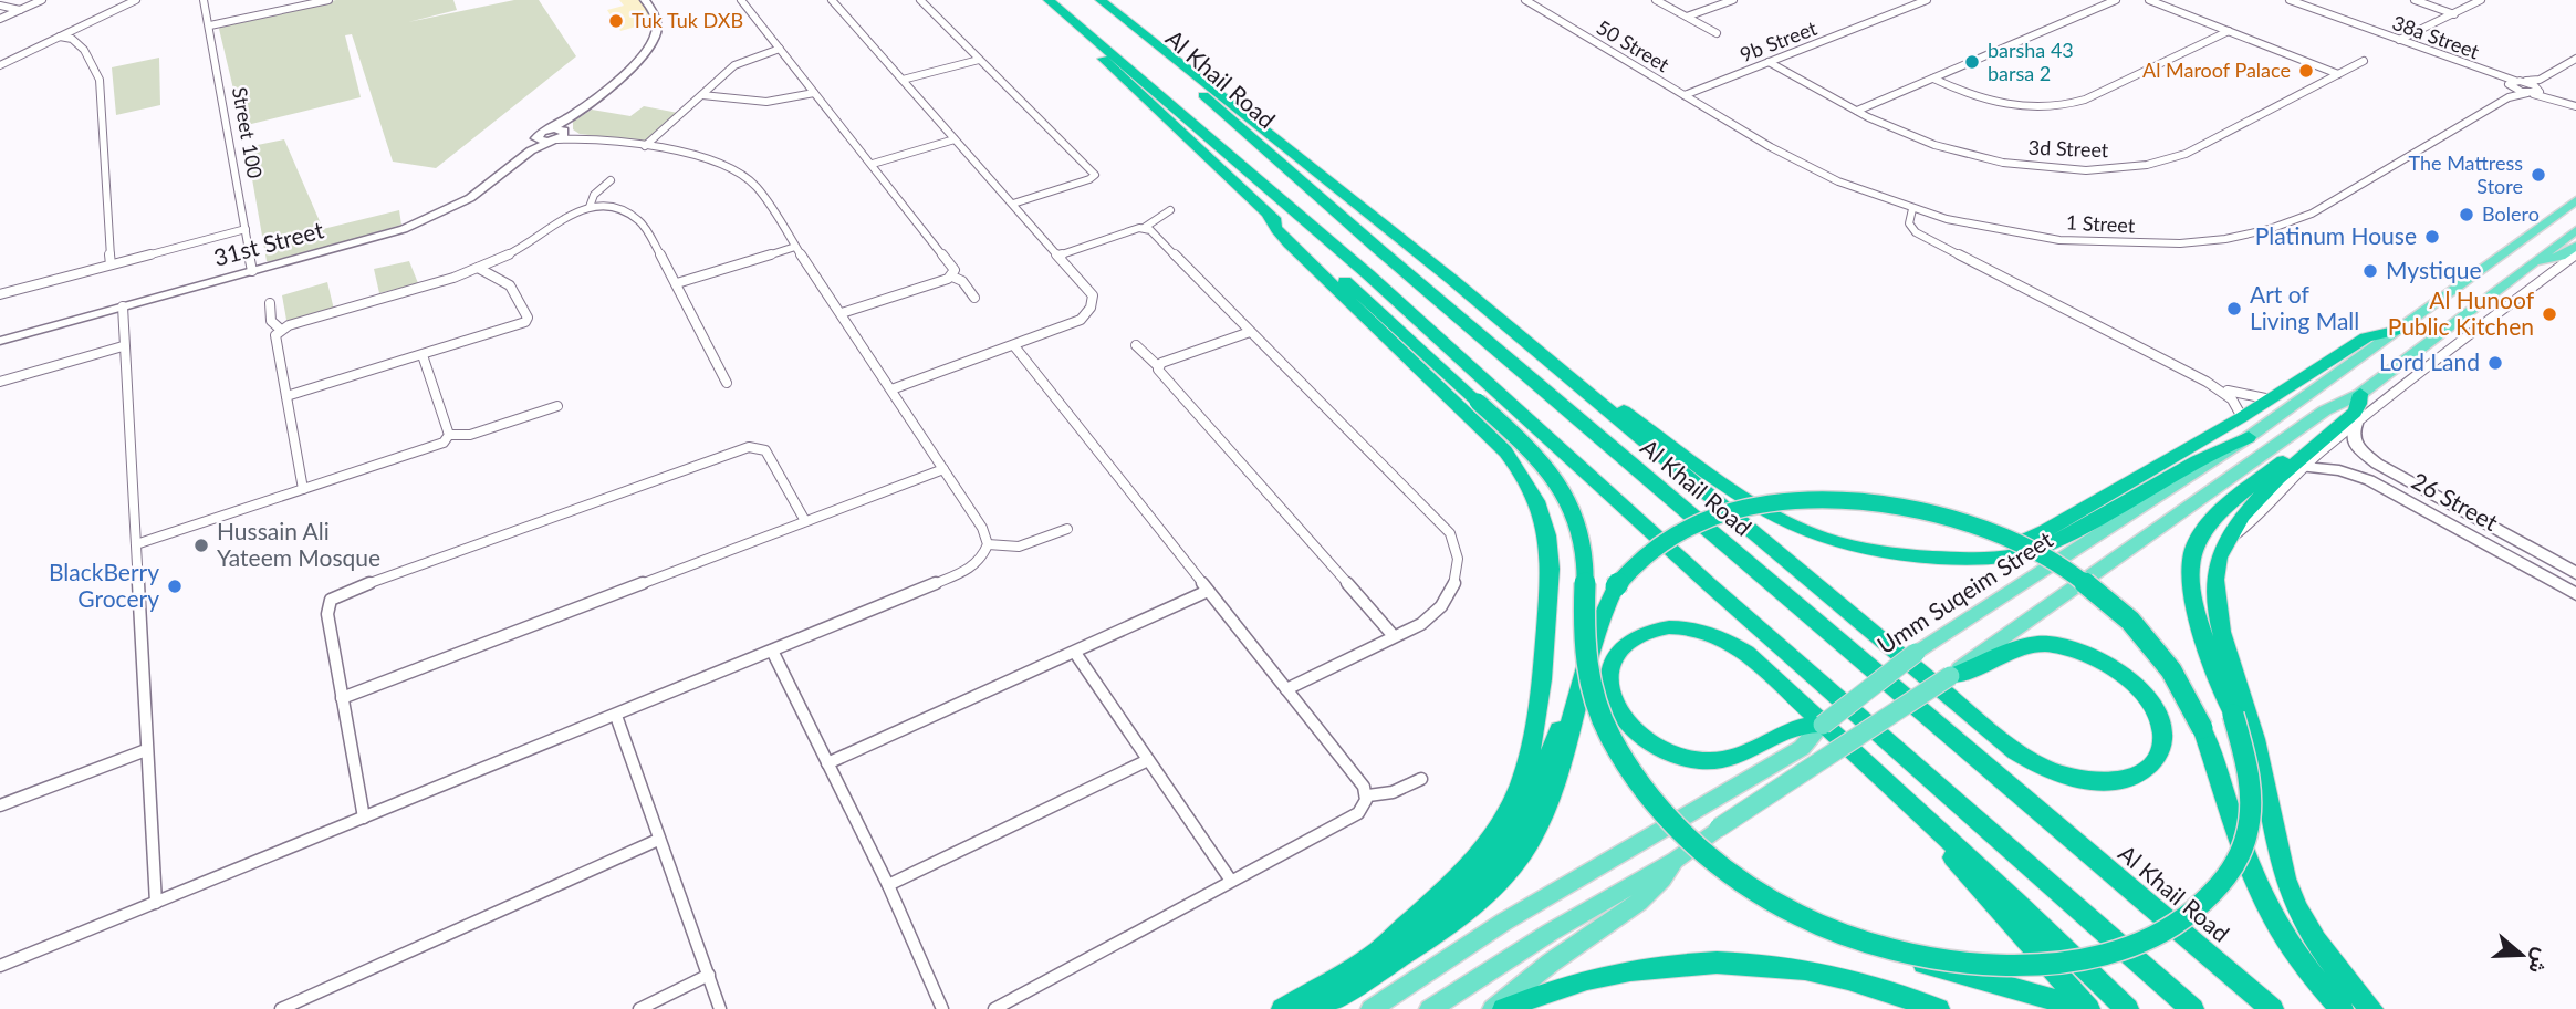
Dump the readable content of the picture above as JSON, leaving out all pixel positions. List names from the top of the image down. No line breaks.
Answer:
{"streets":{"highway":["Al Khail Road"],"main road":["Umm Suqeim Street"],"street":["38a Street","9b Street","50 Street","Street 100","3d Street","1 Street","31st Street","26 Street"]},"crossings":[["9b Street","50 Street"],["9b Street","3d Street"],["9b Street","1 Street"],["50 Street","1 Street"],["Street 100","31st Street"]],"places":["Tuk Tuk DXB","barsha 43 barsa 2","Al Maroof Palace","The Mattress Store","Bolero","Platinum House","Mystique","Art of Living Mall","Al Hunoof Public Kitchen","Lord Land","Hussain Ali Yateem Mosque","BlackBerry Grocery"],"north":"right"}
